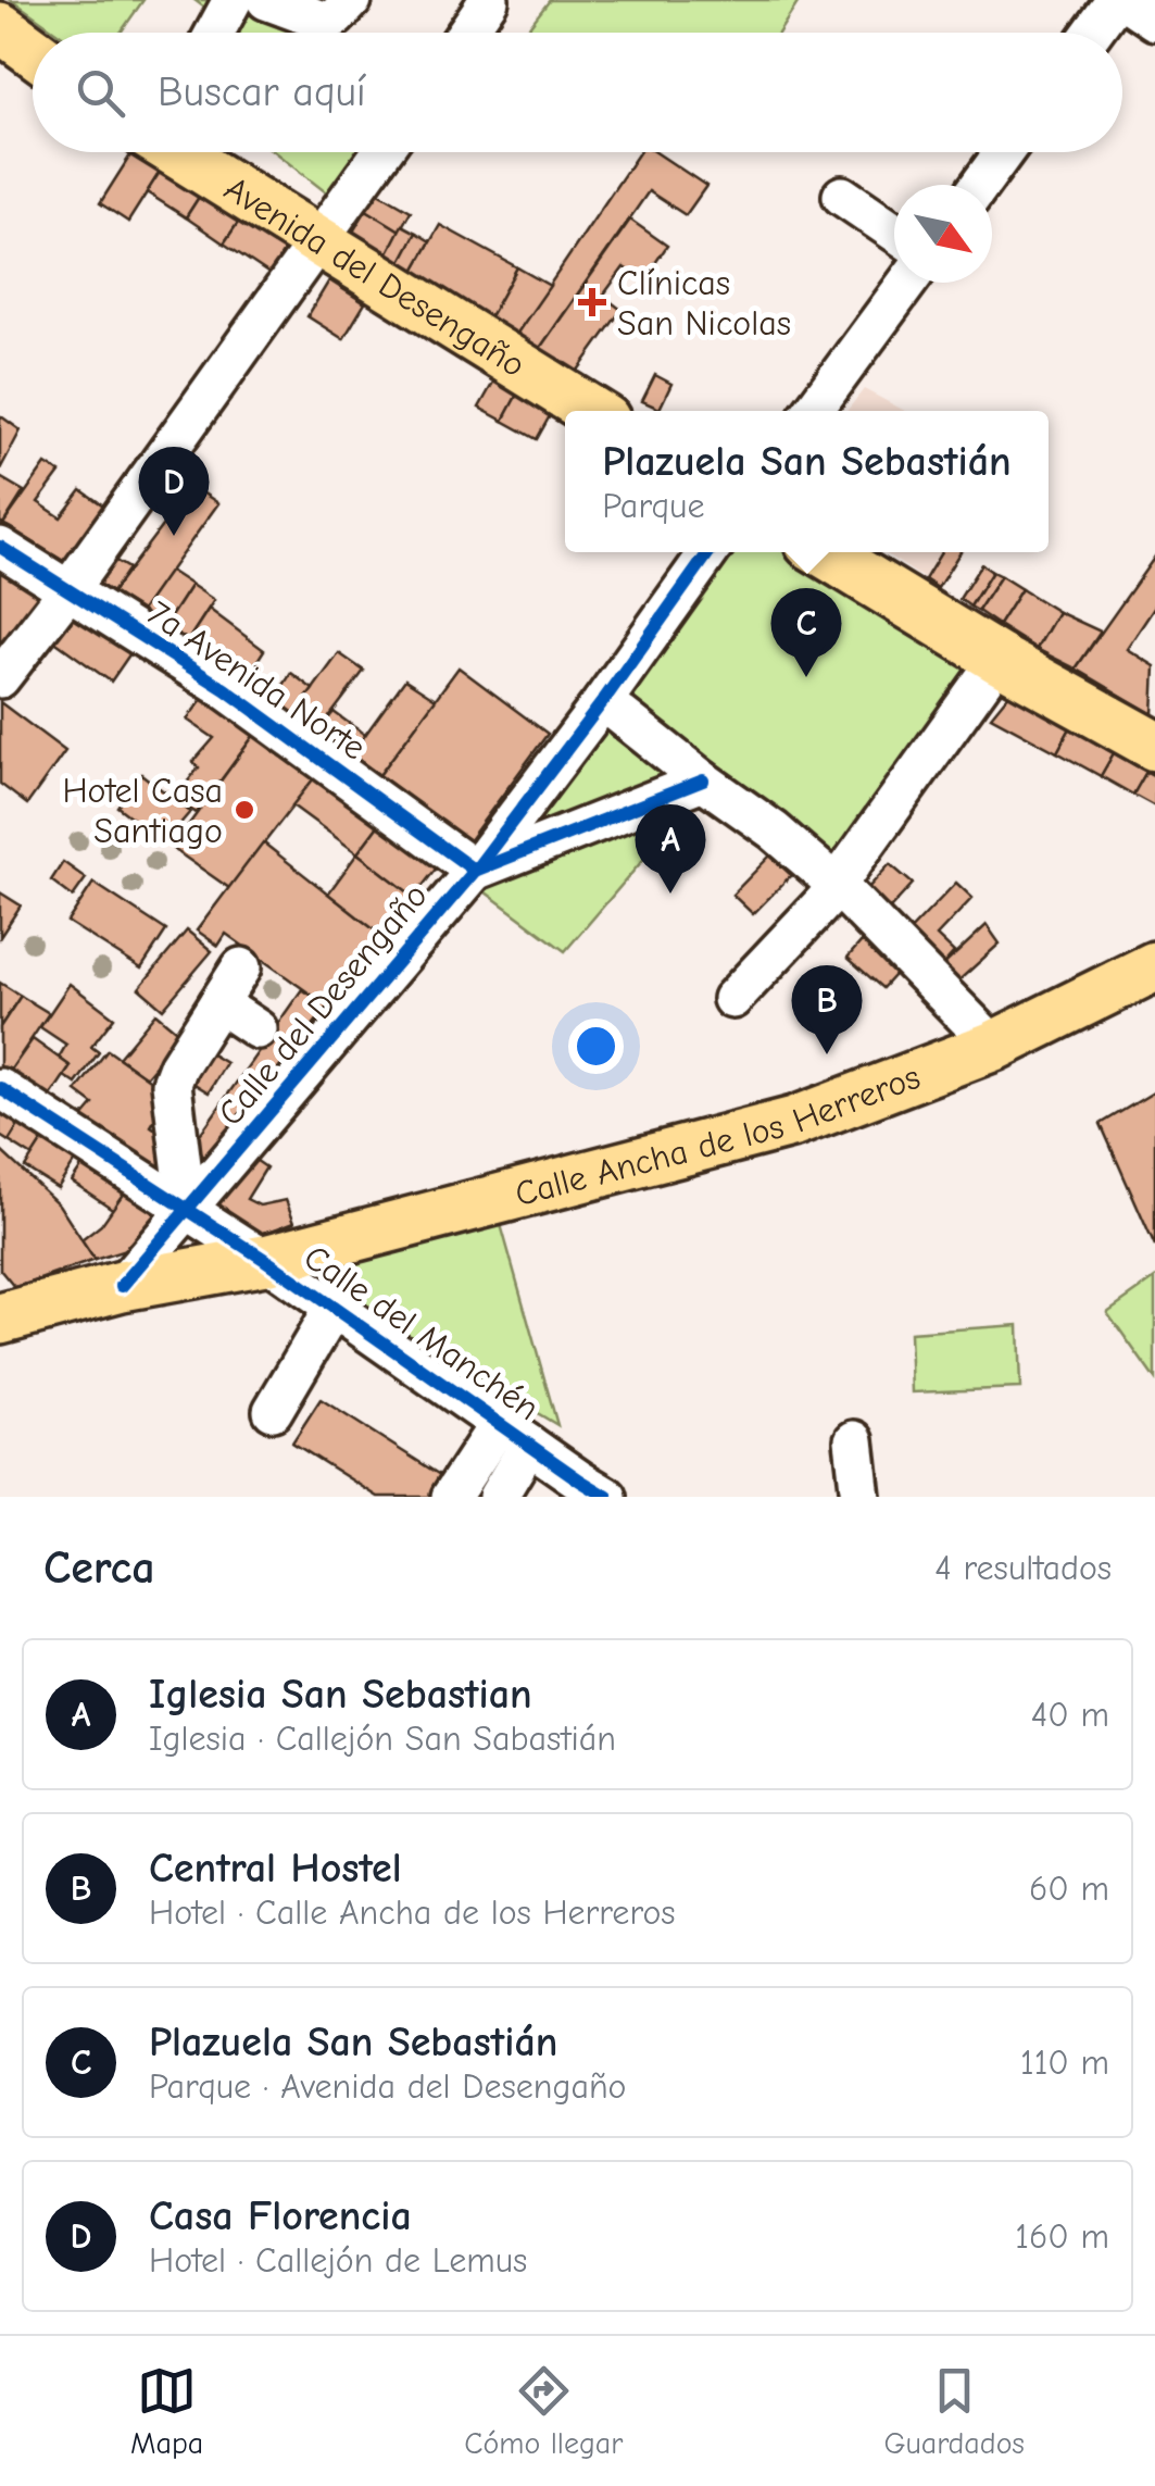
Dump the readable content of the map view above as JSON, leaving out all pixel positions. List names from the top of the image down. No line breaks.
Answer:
{"streets":{"main road":["Avenida del Desengaño","Calle Ancha de los Herreros","Calle del Manchén"],"street":["7a Avenida Norte","Calle del Desengaño"]},"crossings":[["7a Avenida Norte","Calle del Desengaño"],["Calle del Desengaño","Calle del Manchén"],["Calle Ancha de los Herreros","Calle del Manchén"]],"places":{"health":["Clínicas San Nicolas"],"other":["Hotel Casa Santiago"]},"north":"bottom right","page":{"search":"Buscar aquí","popup":["Plazuela San Sebastián","Parque"],"pins":["D","C","A","B"],"heading":["Cerca","4 resultados"],"list":[{"mark":"A","name":"Iglesia San Sebastian","note":"Iglesia · Callejón San Sabastián","value":"40 m"},{"mark":"B","name":"Central Hostel","note":"Hotel · Calle Ancha de los Herreros","value":"60 m"},{"mark":"C","name":"Plazuela San Sebastián","note":"Parque · Avenida del Desengaño","value":"110 m"},{"mark":"D","name":"Casa Florencia","note":"Hotel · Callejón de Lemus","value":"160 m"}],"nav":["Mapa","Cómo llegar","Guardados"]}}
